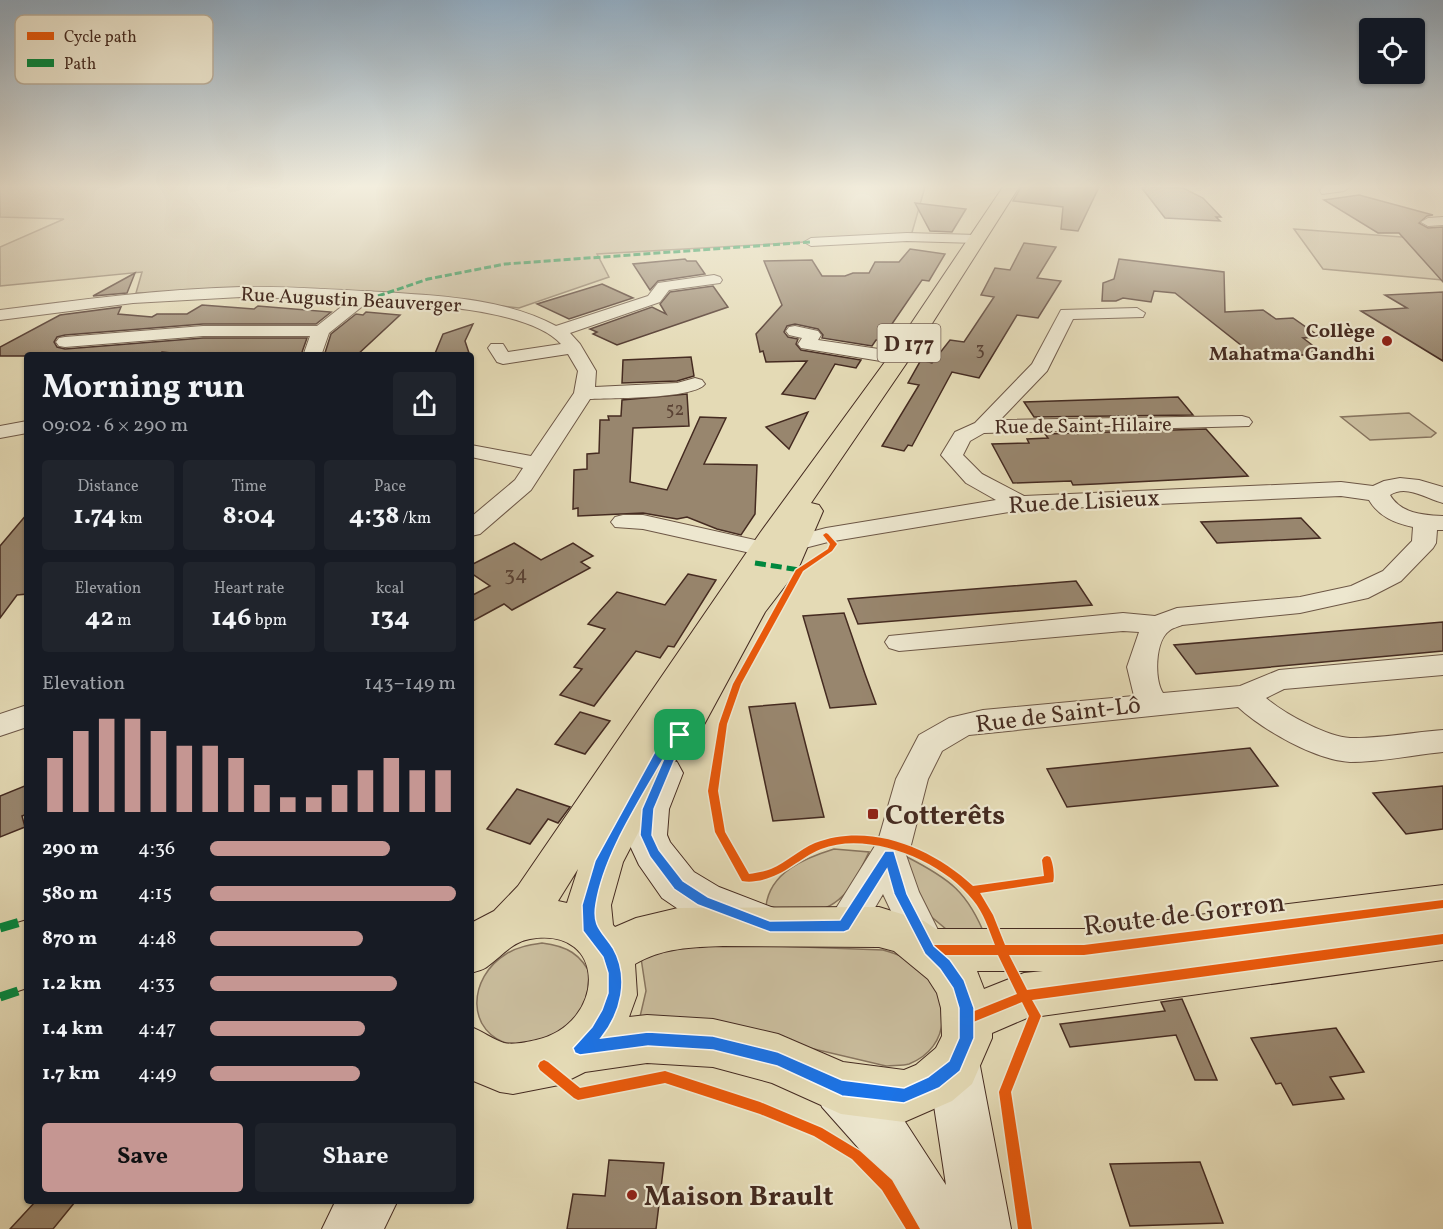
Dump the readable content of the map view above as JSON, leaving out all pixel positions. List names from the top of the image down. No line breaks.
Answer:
{"streets":{"main road":["D 177","Route de Gorron"],"street":["Rue Augustin Beauverger","Rue de Saint-Hilaire","Rue de Lisieux","Rue de Saint-Lô"]},"crossings":[["D 177","Rue de Lisieux"],["Rue de Saint-Hilaire","Rue de Lisieux"]],"places":{"other":["Collège Mahatma Gandhi","Maison Brault"],"transit":["Cotterêts"]},"house_numbers":["3","52","34"],"legend":["Cycle path","Path"],"page":{"heading":["Morning run","09:02 · 6 × 290 m"],"stats":[["Distance","1.74 km"],["Time","8:04"],["Pace","4:38 /km"],["Elevation","42 m"],["Heart rate","146 bpm"],["kcal","134"]],"chart":["Elevation","143–149 m"],"list":[{"name":"290 m","note":"4:36"},{"name":"580 m","note":"4:15"},{"name":"870 m","note":"4:48"},{"name":"1.2 km","note":"4:33"},{"name":"1.4 km","note":"4:47"},{"name":"1.7 km","note":"4:49"}],"buttons":["Save","Share"]}}
